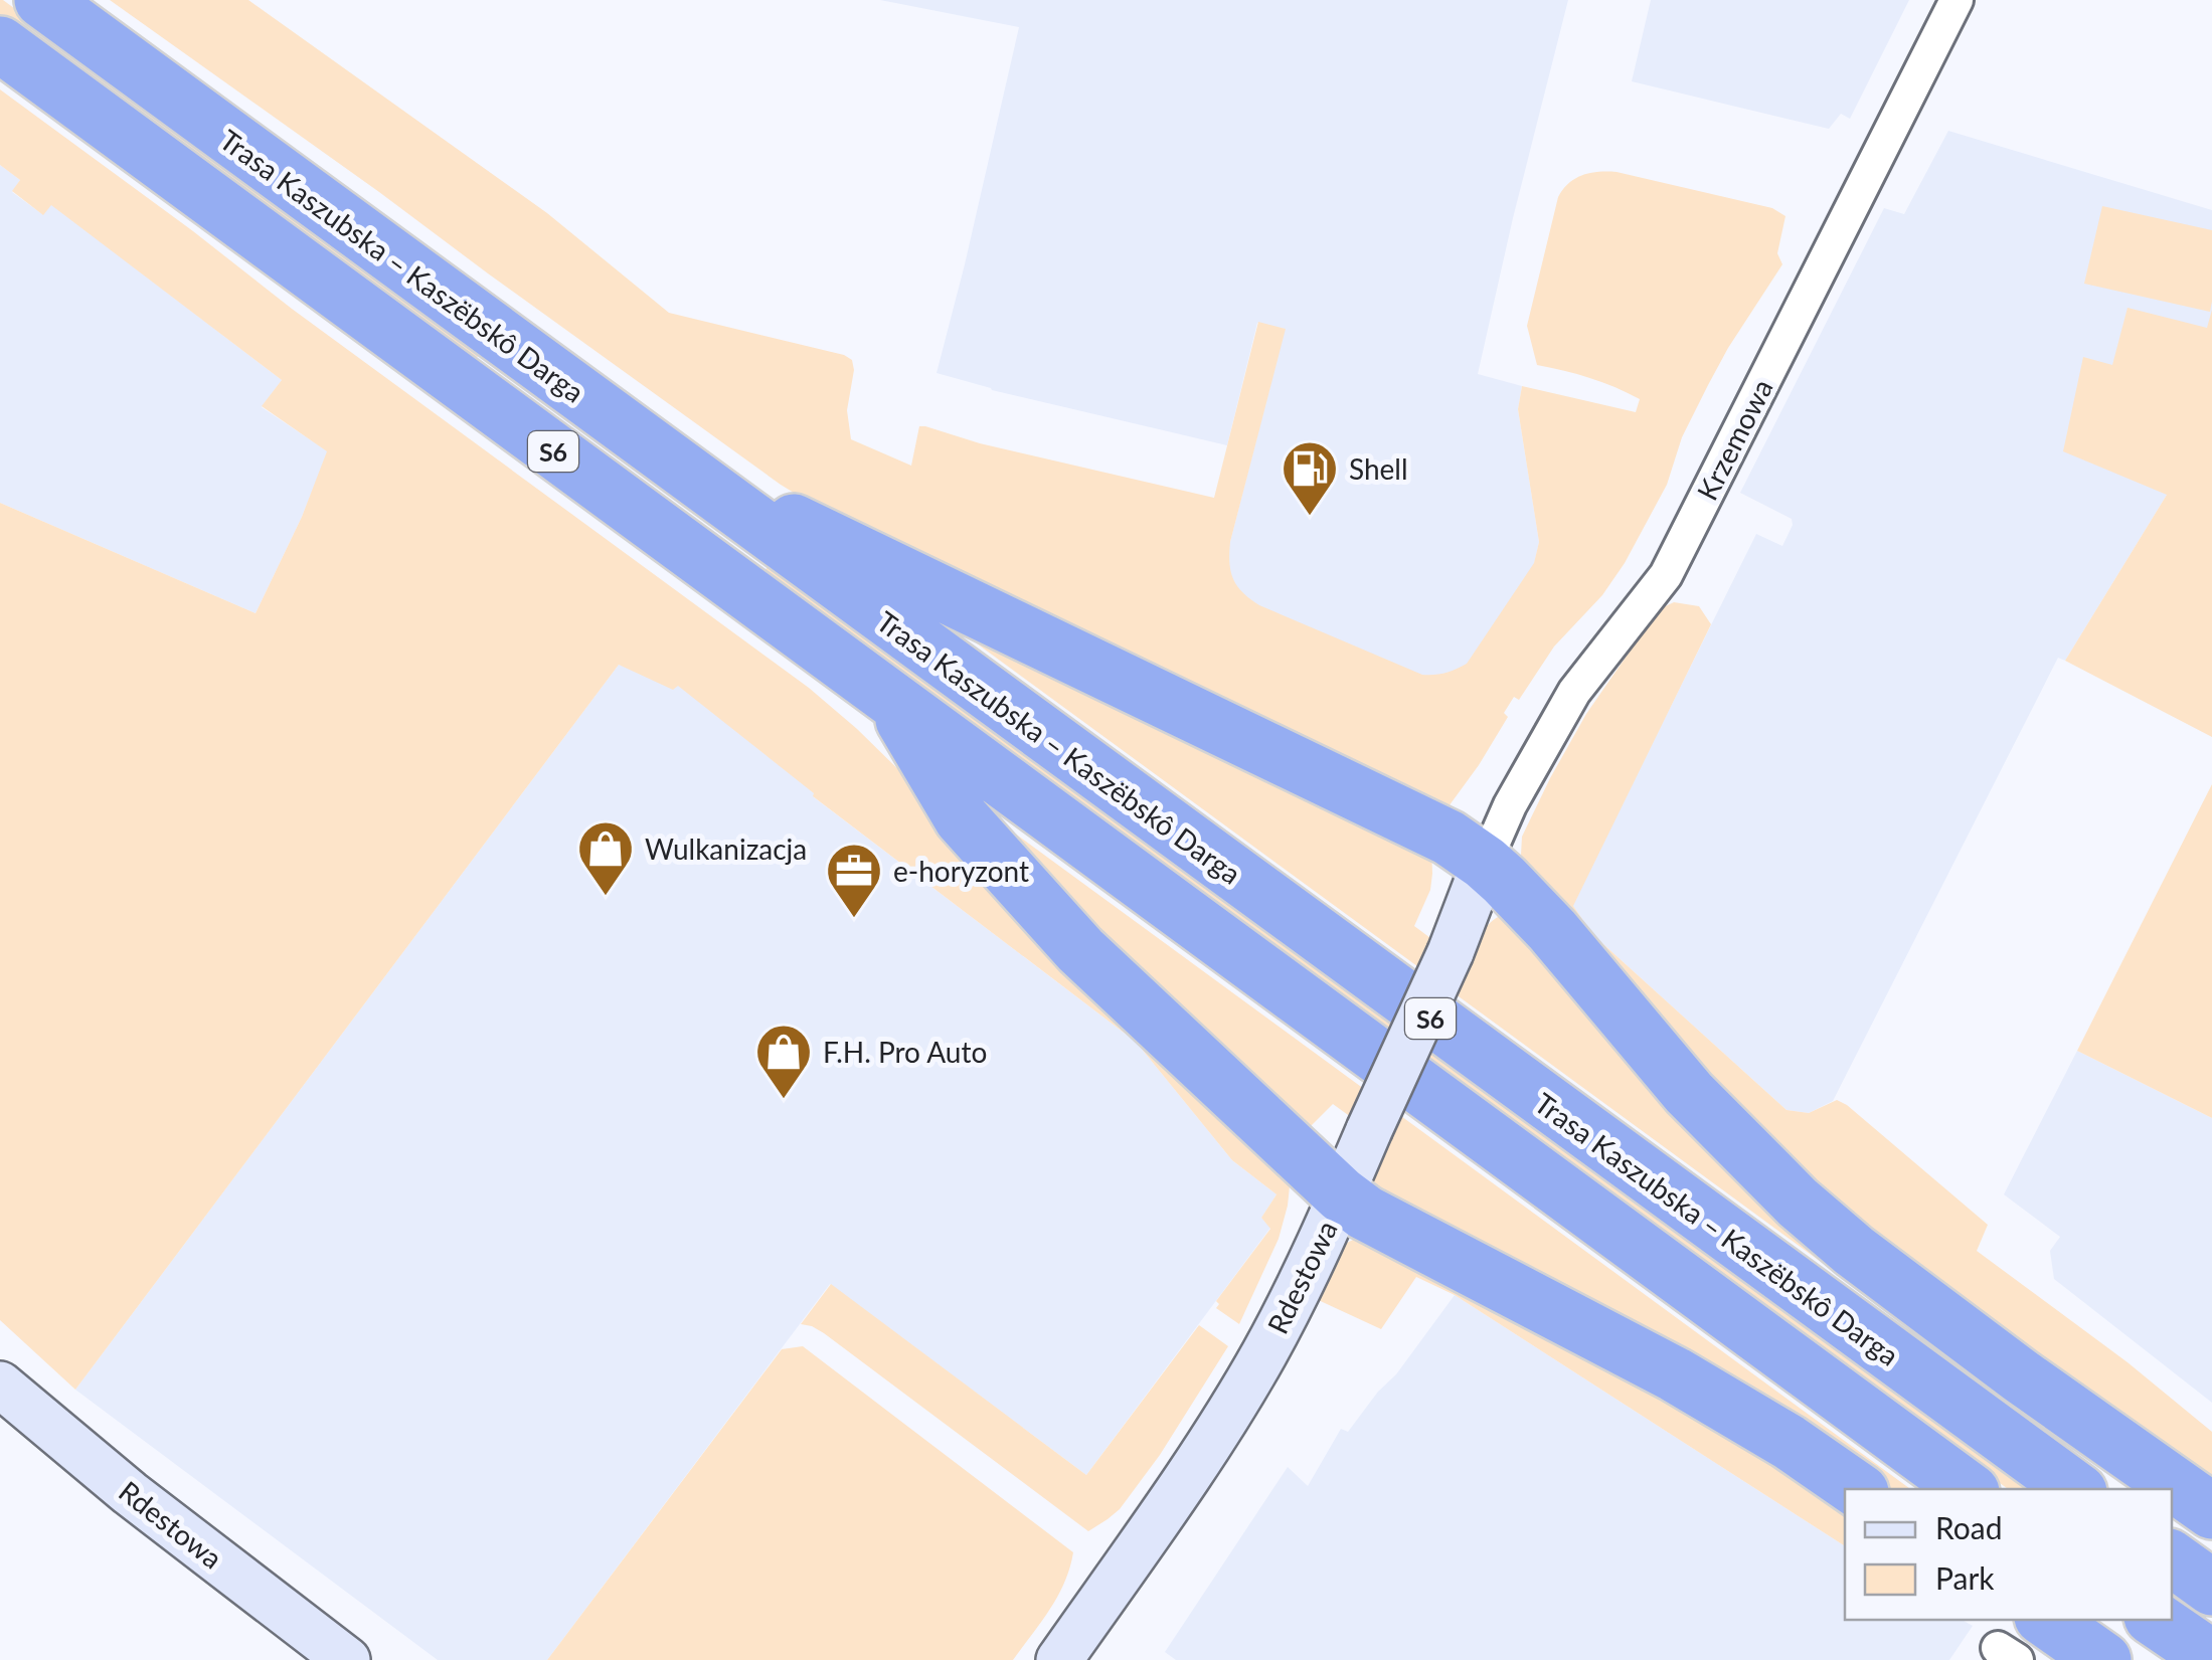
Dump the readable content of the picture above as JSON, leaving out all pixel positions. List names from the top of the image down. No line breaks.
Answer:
{"streets":{"highway":["Trasa Kaszubska – Kaszëbskô Darga","S6"],"main road":["Rdestowa"],"street":["Krzemowa"]},"crossings":[["Krzemowa","Rdestowa"]],"places":{"fuel station":["Shell"],"shop":["Wulkanizacja","F.H. Pro Auto"],"office":["e-horyzont"]},"legend":["Road","Park"]}
